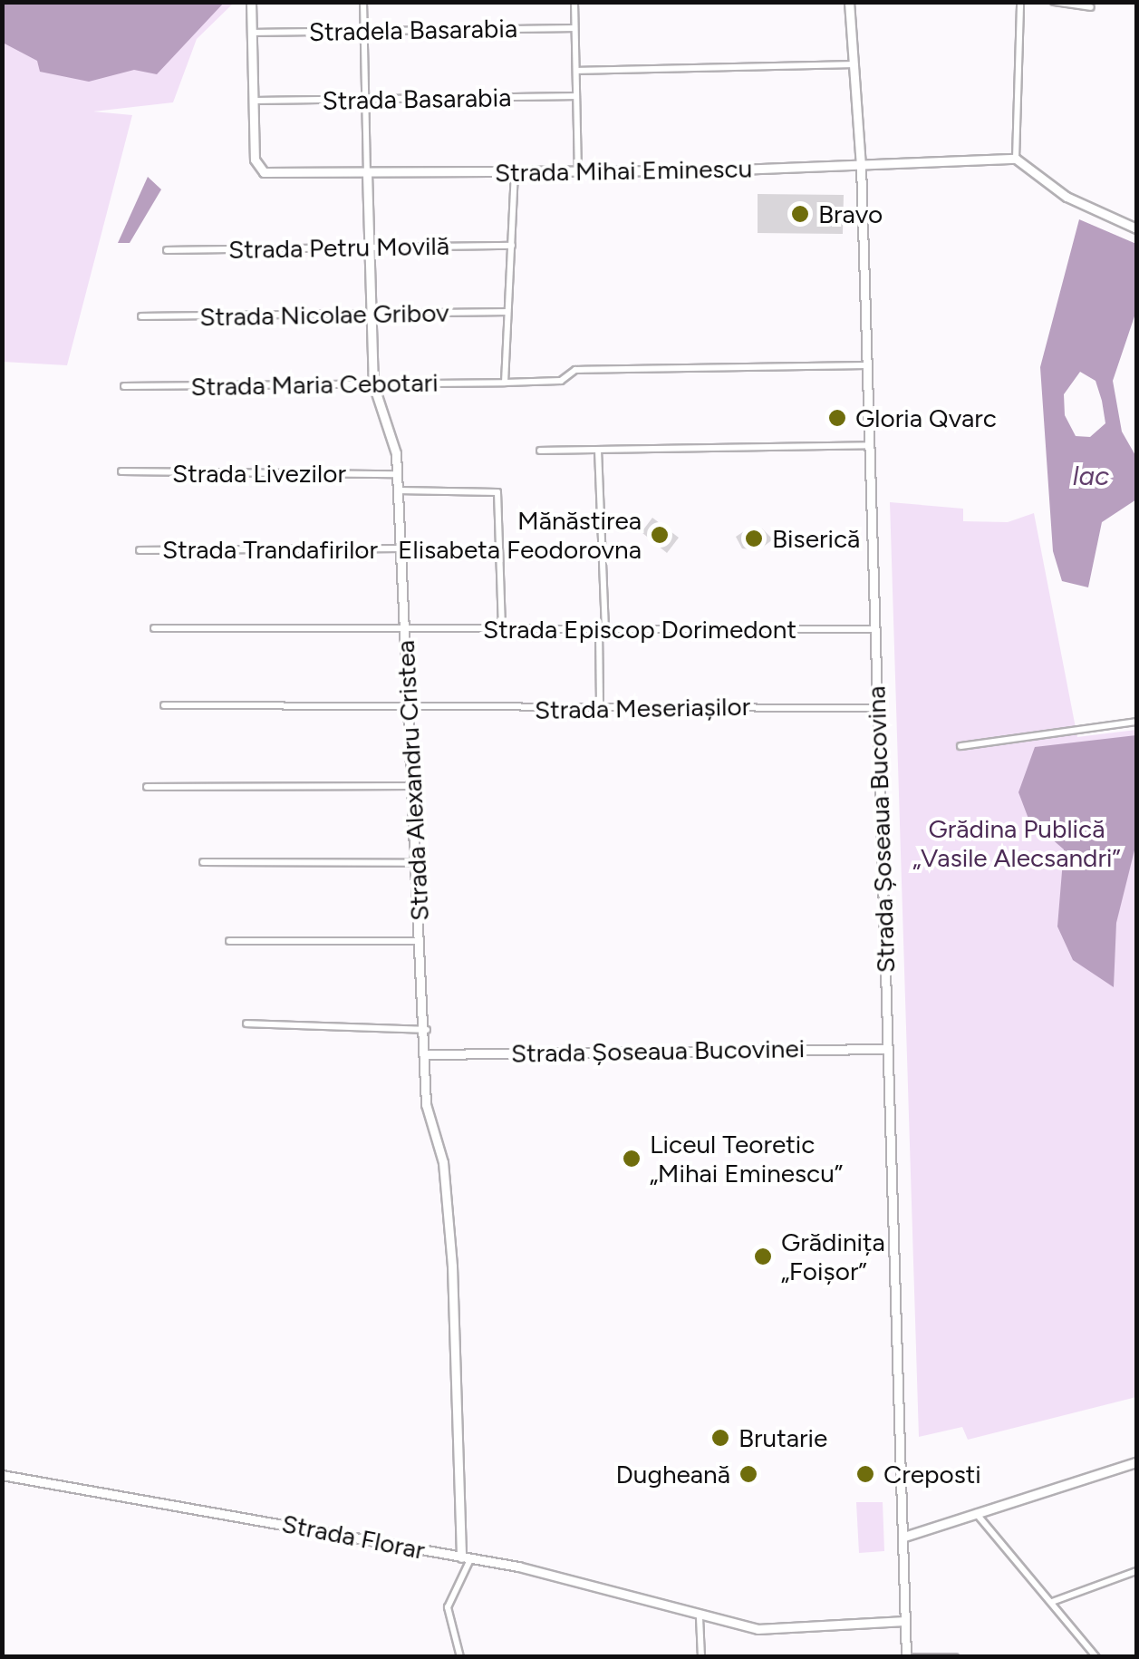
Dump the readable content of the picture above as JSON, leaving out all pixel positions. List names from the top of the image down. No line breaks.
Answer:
{"streets":{"street":["Stradela Basarabia","Strada Basarabia","Strada Mihai Eminescu","Strada Petru Movilă","Strada Nicolae Gribov","Strada Maria Cebotari","Strada Livezilor","Strada Trandafirilor","Strada Episcop Dorimedont","Strada Meseriașilor","Strada Alexandru Cristea","Strada Șoseaua Bucovina","Strada Șoseaua Bucovinei","Strada Florar"]},"crossings":[["Stradela Basarabia","Strada Mihai Eminescu"],["Stradela Basarabia","Strada Alexandru Cristea"],["Strada Basarabia","Strada Mihai Eminescu"],["Strada Basarabia","Strada Alexandru Cristea"],["Strada Mihai Eminescu","Strada Alexandru Cristea"],["Strada Mihai Eminescu","Strada Șoseaua Bucovina"],["Strada Petru Movilă","Strada Alexandru Cristea"],["Strada Nicolae Gribov","Strada Alexandru Cristea"],["Strada Maria Cebotari","Strada Alexandru Cristea"],["Strada Maria Cebotari","Strada Șoseaua Bucovina"],["Strada Livezilor","Strada Alexandru Cristea"],["Strada Trandafirilor","Strada Alexandru Cristea"],["Strada Episcop Dorimedont","Strada Alexandru Cristea"],["Strada Episcop Dorimedont","Strada Șoseaua Bucovina"],["Strada Meseriașilor","Strada Alexandru Cristea"],["Strada Meseriașilor","Strada Șoseaua Bucovina"],["Strada Alexandru Cristea","Strada Șoseaua Bucovinei"],["Strada Alexandru Cristea","Strada Florar"],["Strada Șoseaua Bucovina","Strada Șoseaua Bucovinei"],["Strada Șoseaua Bucovina","Strada Florar"]],"water":["lac"],"parks":["Grădina Publică „Vasile Alecsandri”"],"places":["Bravo","Gloria Qvarc","Mănăstirea Elisabeta Feodorovna","Biserică","Liceul Teoretic „Mihai Eminescu”","Grădinița „Foișor”","Brutarie","Dugheană","Creposti"]}
